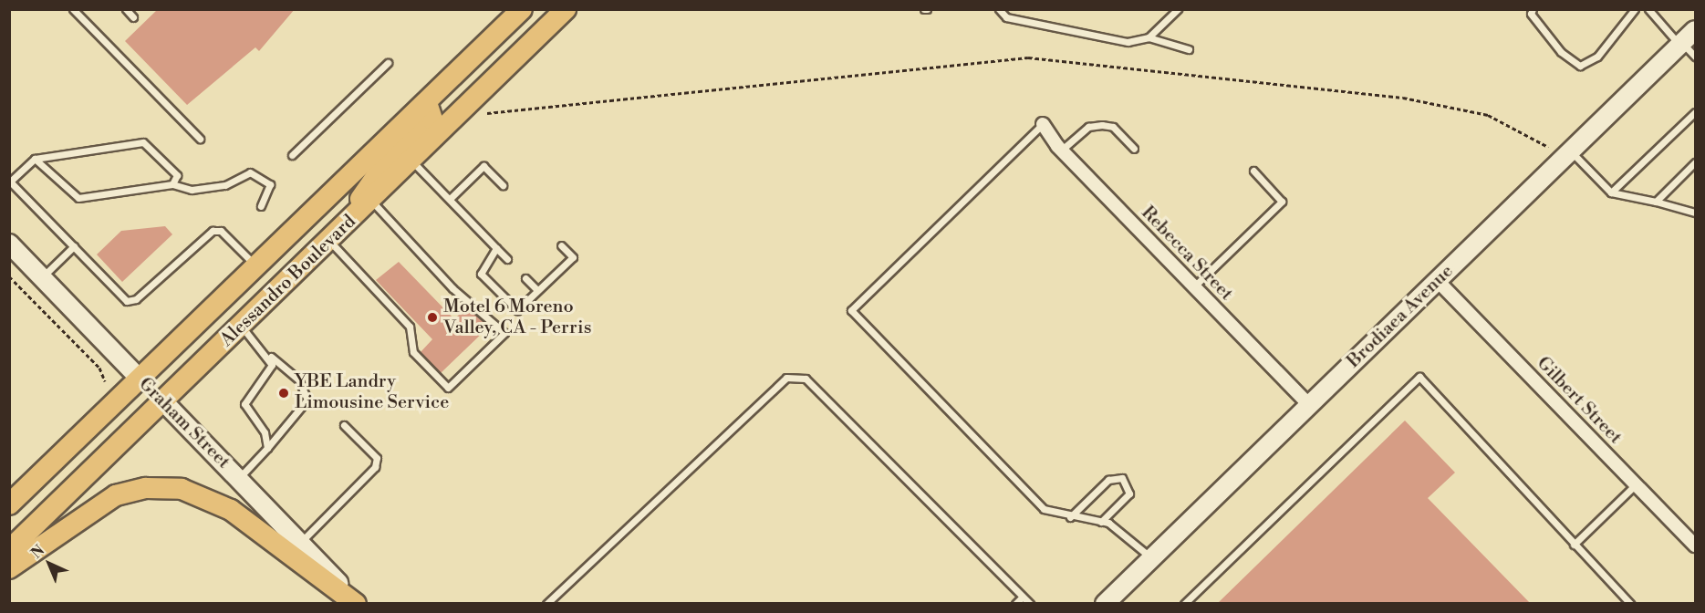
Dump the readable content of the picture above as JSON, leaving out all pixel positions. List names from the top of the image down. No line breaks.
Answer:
{"streets":{"main road":["Alessandro Boulevard","Graham Street"],"street":["Rebecca Street","Brodiaea Avenue","Gilbert Street"]},"crossings":[["Rebecca Street","Brodiaea Avenue"],["Alessandro Boulevard","Graham Street"],["Brodiaea Avenue","Gilbert Street"]],"places":["Motel 6 Moreno Valley, CA - Perris","YBE Landry Limousine Service"],"north":"top left"}
